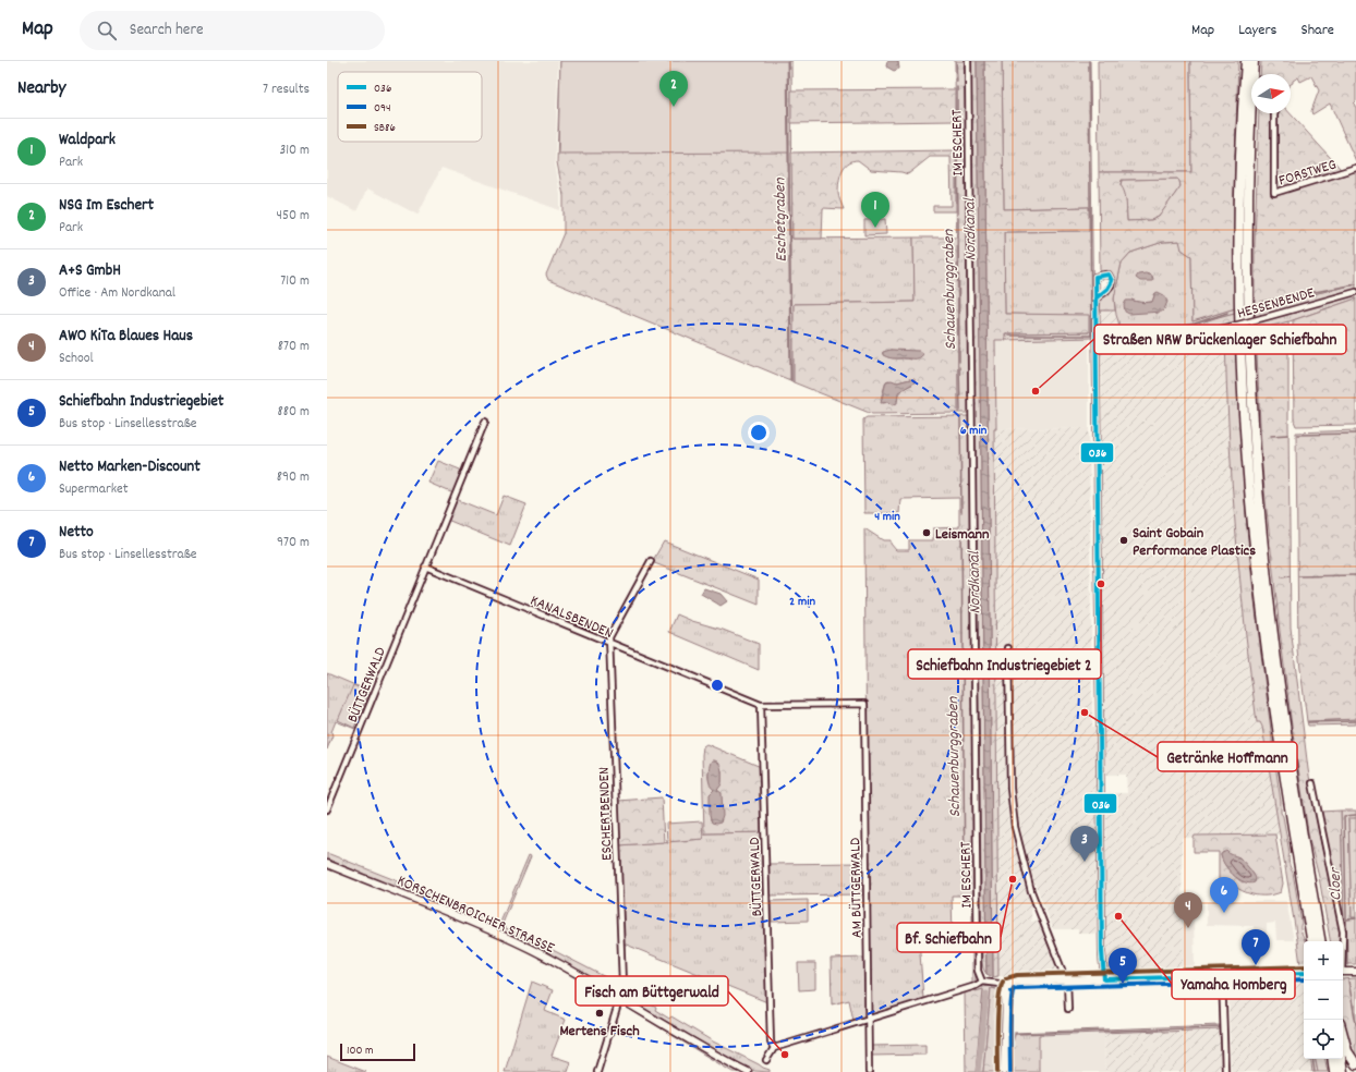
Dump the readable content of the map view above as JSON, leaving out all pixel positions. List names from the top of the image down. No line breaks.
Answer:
{"streets":{"main road":["KORSCHENBROICHER STRASSE"],"street":["IM ESCHERT","FORSTWEG","HESSENBENDE","KANALSBENDEN","BÜTTGERWALD","ESCHERTBENDEN","AM BÜTTGERWALD"]},"crossings":[["KANALSBENDEN","BÜTTGERWALD"],["KANALSBENDEN","ESCHERTBENDEN"],["KANALSBENDEN","AM BÜTTGERWALD"],["ESCHERTBENDEN","KORSCHENBROICHER STRASSE"]],"water":["Eschetgraben","Nordkanal","Schauenburggraben","Cloer"],"places":["Straßen NRW Brückenlager Schiefbahn","Leismann","Saint Gobain Performance Plastics","Schiefbahn Industriegebiet 2","Getränke Hoffmann","Bf. Schiefbahn","Yamaha Homberg","Mertens Fisch","Fisch am Büttgerwald"],"lines":["transit line 036","transit line SB86","transit line 094"],"legend":["036","094","SB86"],"scale_bar":"100 m","north":"right","page":{"header":"Map","search":"Search here","nav":["Map","Layers","Share"],"heading":["Nearby","7 results"],"pins":["2","1","3","6","4","7","5"],"list":[{"mark":"1","name":"Waldpark","note":"Park","value":"310 m"},{"mark":"2","name":"NSG Im Eschert","note":"Park","value":"450 m"},{"mark":"3","name":"A+S GmbH","note":"Office · Am Nordkanal","value":"710 m"},{"mark":"4","name":"AWO KiTa Blaues Haus","note":"School","value":"870 m"},{"mark":"5","name":"Schiefbahn Industriegebiet","note":"Bus stop · Linsellesstraße","value":"880 m"},{"mark":"6","name":"Netto Marken-Discount","note":"Supermarket","value":"890 m"},{"mark":"7","name":"Netto","note":"Bus stop · Linsellesstraße","value":"970 m"}],"map_buttons":["+","−"],"scale":"100 m"},"rings":["6 min","4 min","2 min"]}
